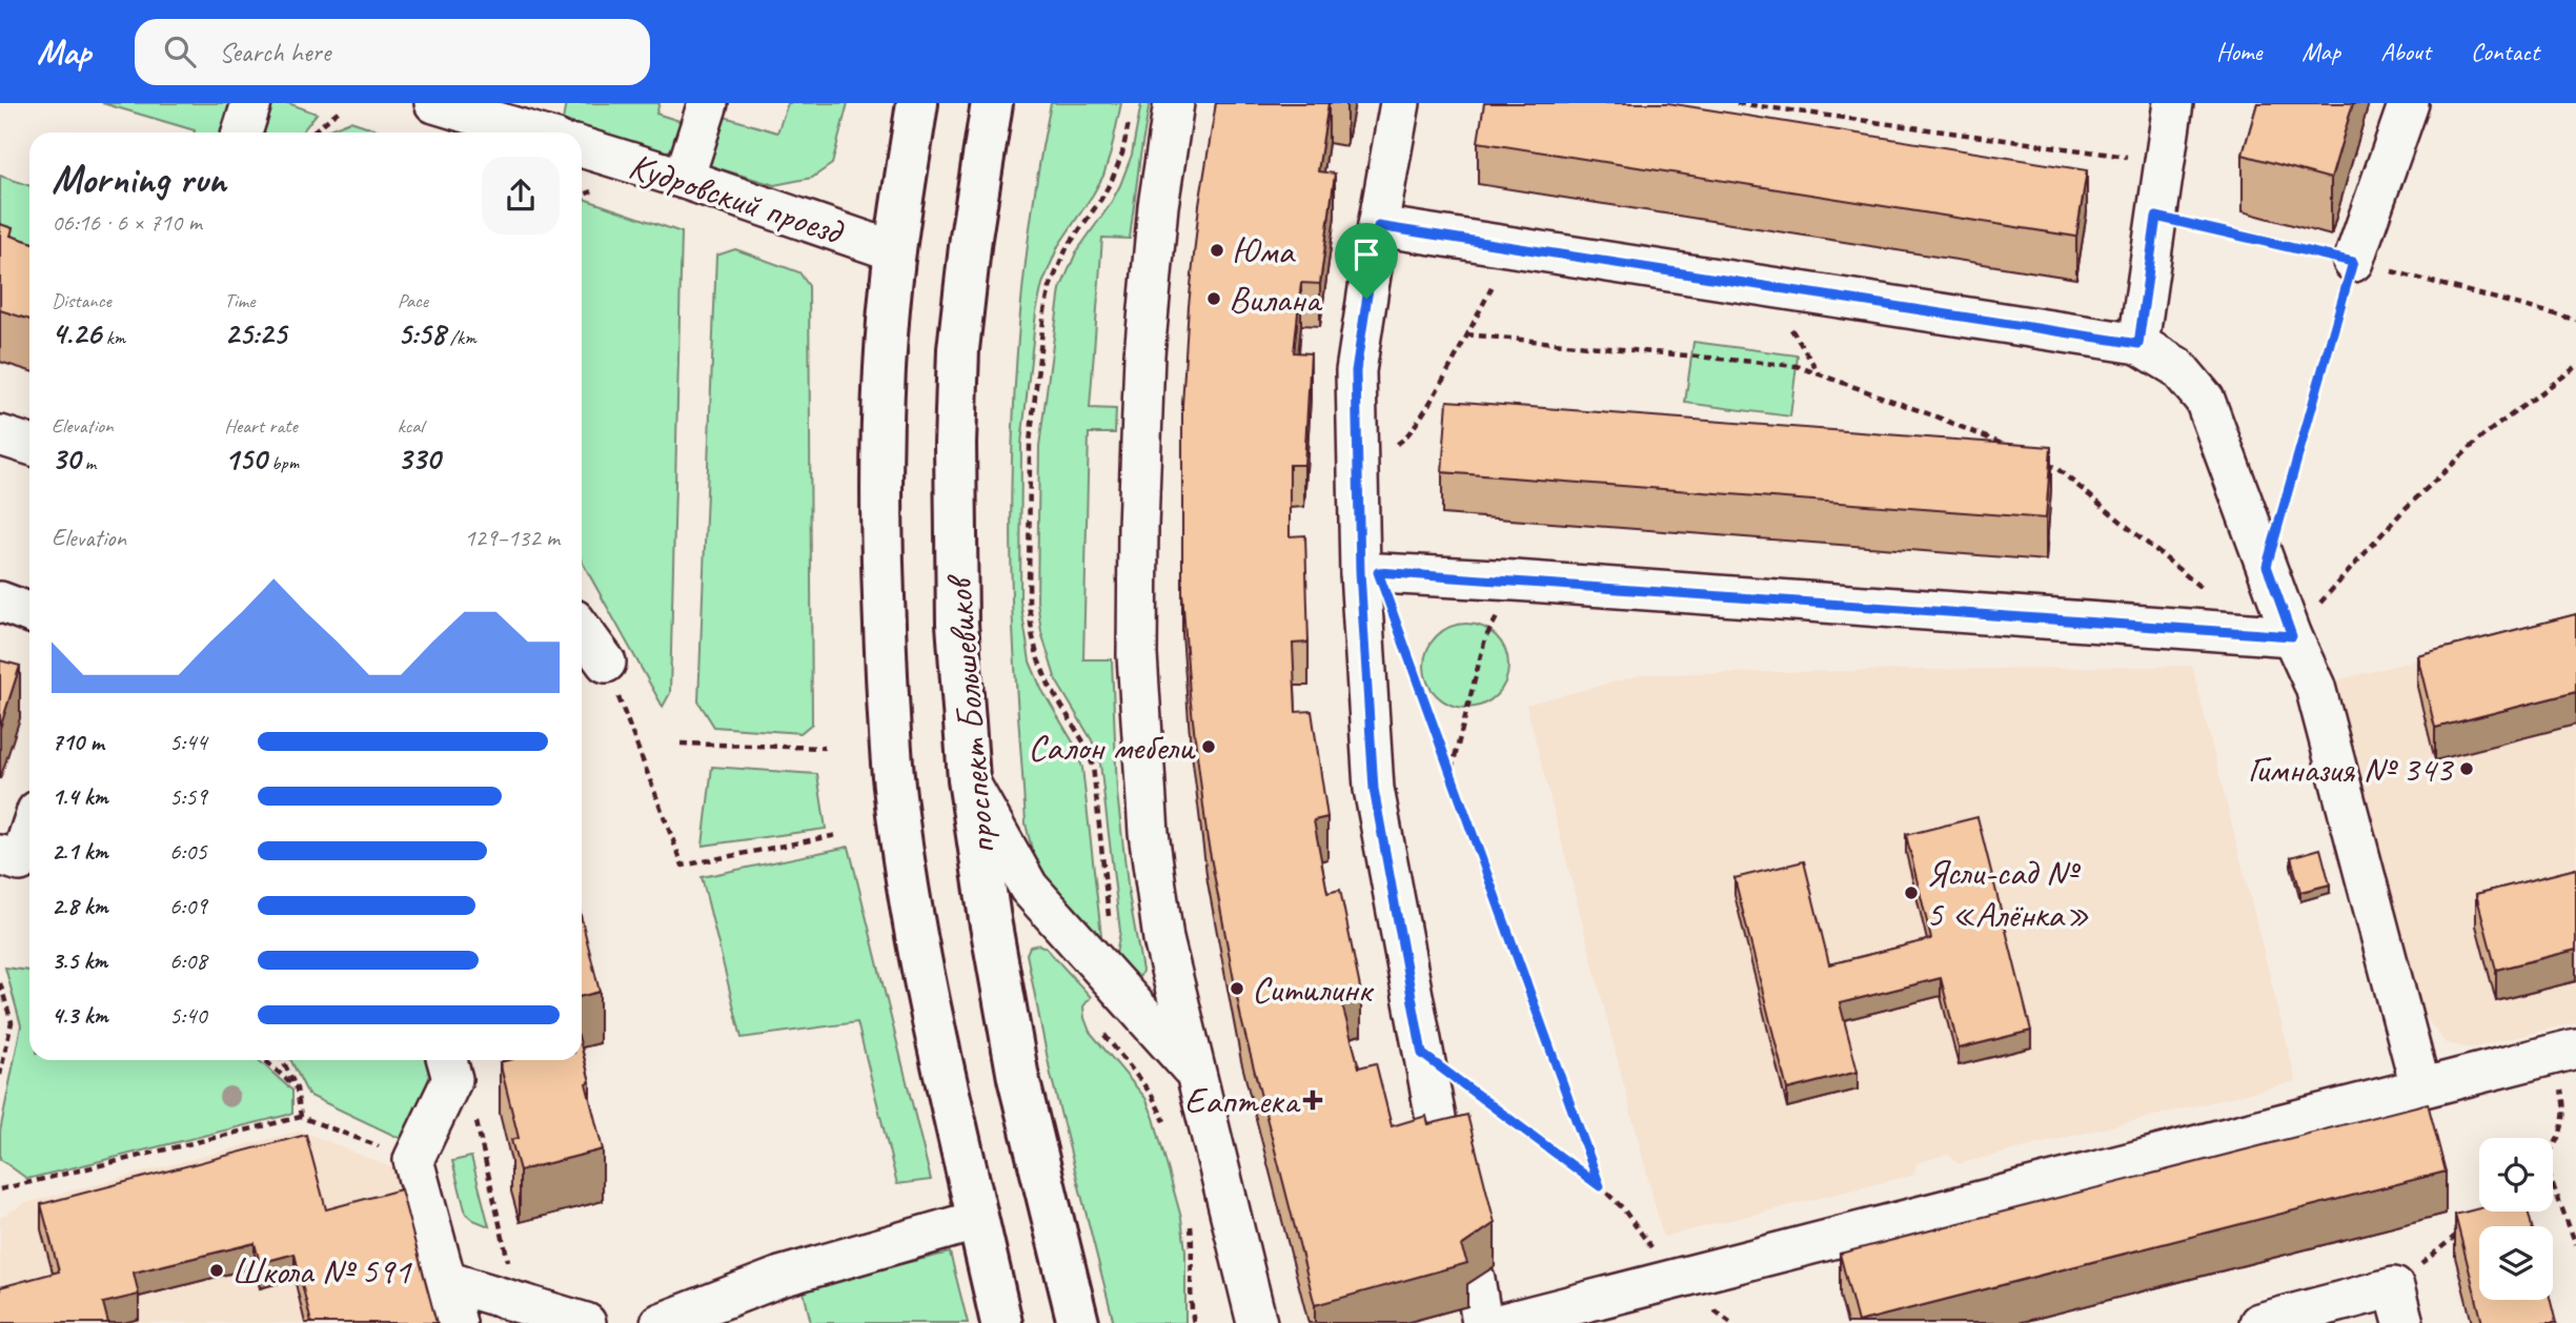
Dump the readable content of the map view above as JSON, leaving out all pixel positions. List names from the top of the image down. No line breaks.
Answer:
{"streets":{"main road":["проспект Большевиков"],"street":["Кудровский проезд"]},"crossings":[["Кудровский проезд","проспект Большевиков"]],"places":{"other":["Юма","Вилана","Салон мебели","Гимназия № 343","Ясли-сад № 5 «Алёнка»","Ситилинк","Школа № 591"],"health":["Еаптека"]},"page":{"header":"Map","search":"Search here","nav":["Home","Map","About","Contact"],"heading":["Morning run","06:16 · 6 × 710 m"],"stats":[["Distance","4.26 km"],["Time","25:25"],["Pace","5:58 /km"],["Elevation","30 m"],["Heart rate","150 bpm"],["kcal","330"]],"chart":["Elevation","129–132 m"],"list":[{"name":"710 m","note":"5:44"},{"name":"1.4 km","note":"5:59"},{"name":"2.1 km","note":"6:05"},{"name":"2.8 km","note":"6:09"},{"name":"3.5 km","note":"6:08"},{"name":"4.3 km","note":"5:40"}]}}
